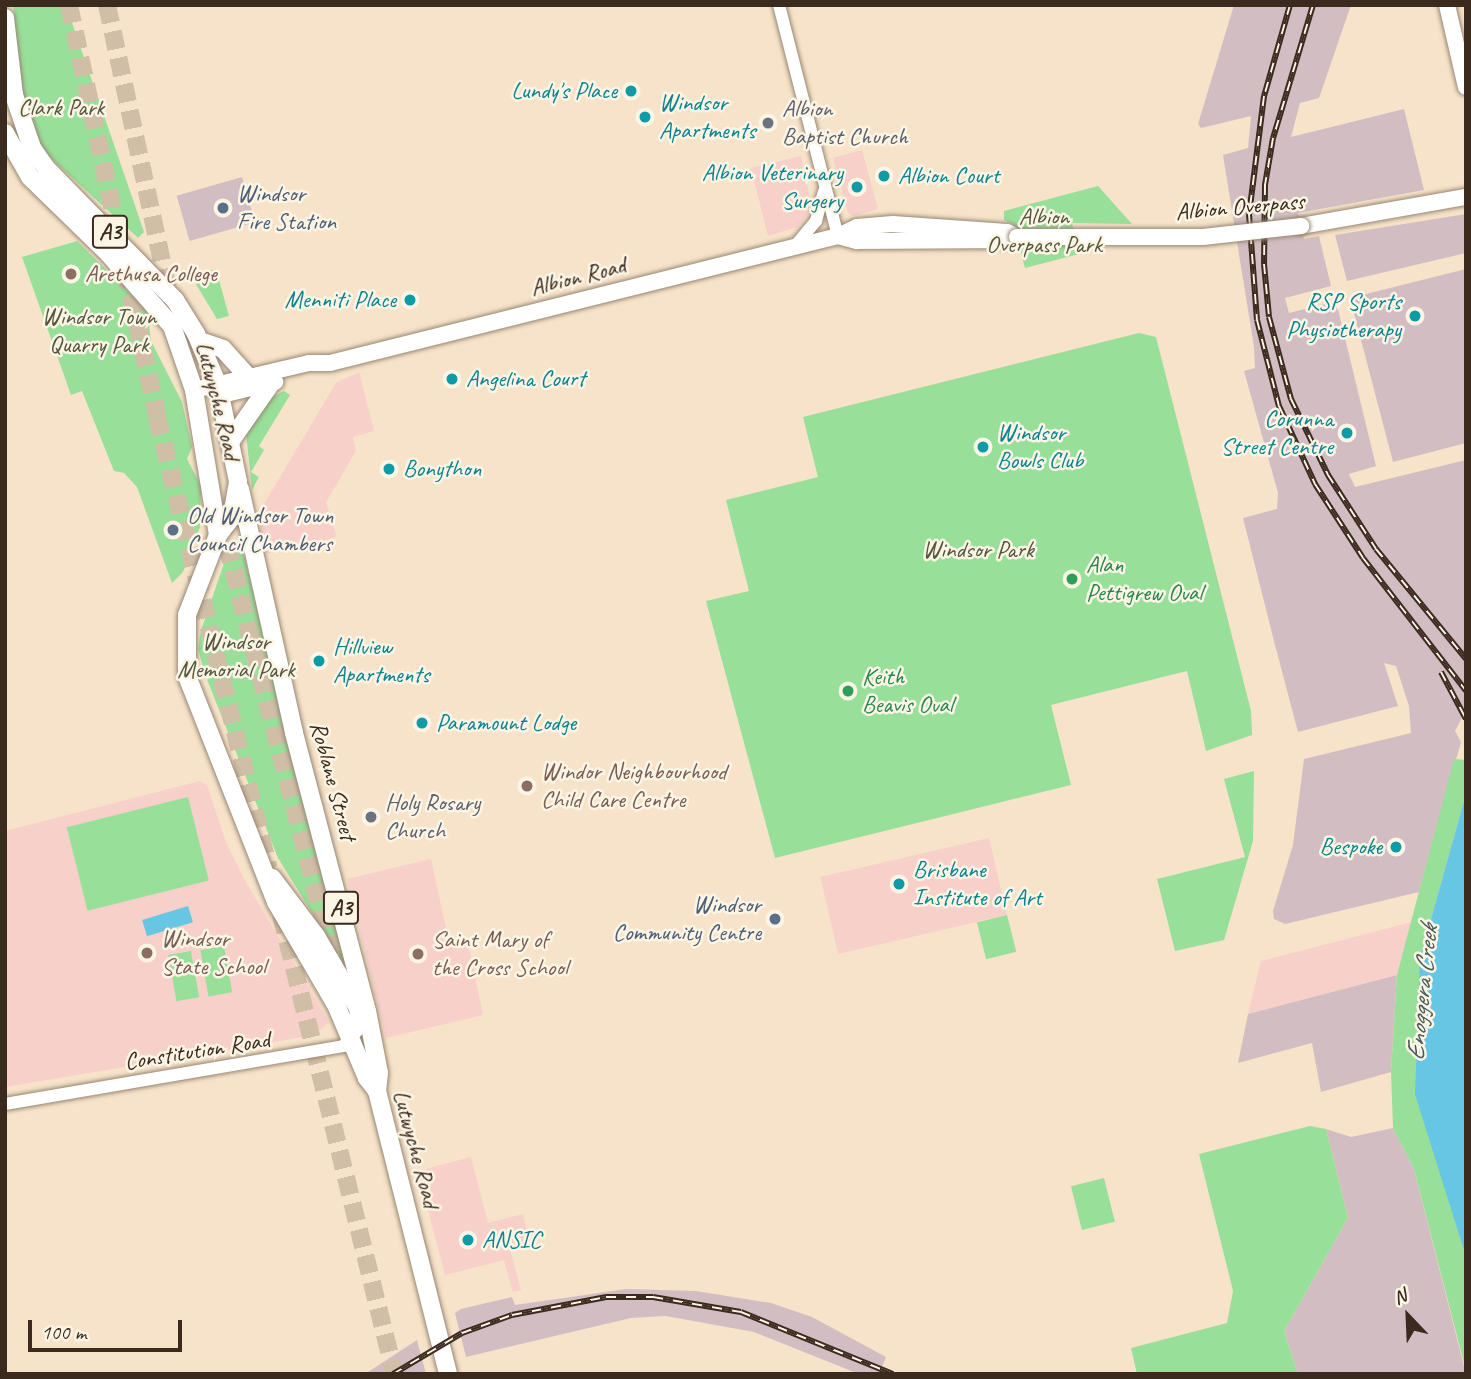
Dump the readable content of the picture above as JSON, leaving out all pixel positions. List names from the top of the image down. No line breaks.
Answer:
{"streets":{"highway":["A3","Lutwyche Road","Roblane Street"],"main road":["Albion Overpass","Albion Road"],"street":["Constitution Road"]},"crossings":[["Albion Overpass","Albion Road"],["Albion Road","Lutwyche Road"],["Lutwyche Road","Roblane Street"],["Lutwyche Road","Constitution Road"]],"water":["Enoggera Creek"],"parks":["Clark Park","Albion Overpass Park","Windsor Town Quarry Park","Windsor Park","Windsor Memorial Park"],"places":["Lundy's Place","Windsor Apartments","Albion Baptist Church","Albion Court","Albion Veterinary Surgery","Windsor Fire Station","Arethusa College","Menniti Place","RSP Sports Physiotherapy","Angelina Court","Corunna Street Centre","Windsor Bowls Club","Bonython","Old Windsor Town Council Chambers","Alan Pettigrew Oval","Hillview Apartments","Keith Beavis Oval","Paramount Lodge","Windor Neighbourhood Child Care Centre","Holy Rosary Church","Bespoke","Brisbane Institute of Art","Windsor Community Centre","Windsor State School","Saint Mary of the Cross School","ANSIC"],"scale_bar":"100 m","north":"top left"}
